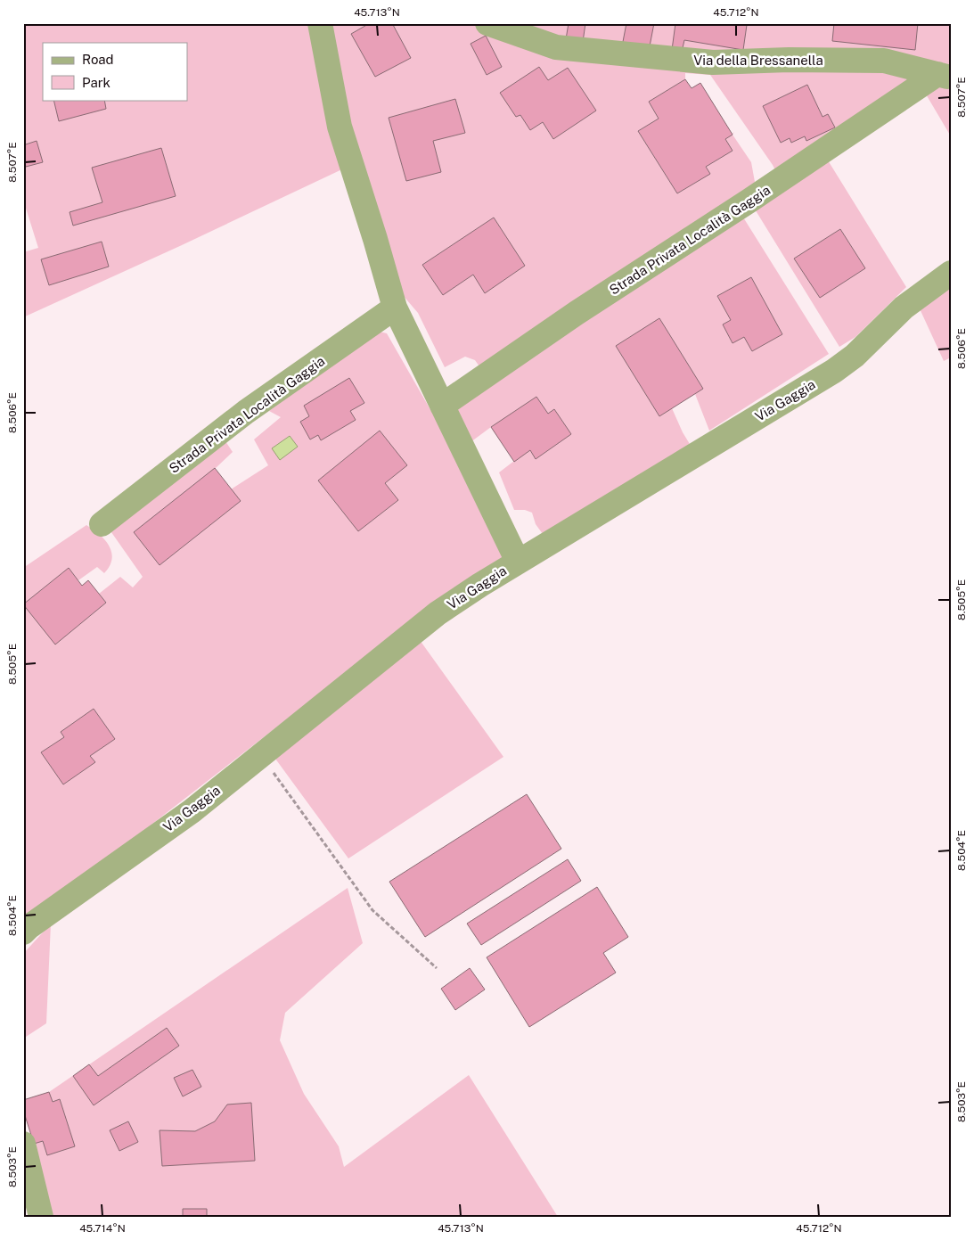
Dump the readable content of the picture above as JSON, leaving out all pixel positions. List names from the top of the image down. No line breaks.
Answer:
{"streets":{"street":["Via della Bressanella","Strada Privata Località Gaggia","Via Gaggia"]},"crossings":[["Via della Bressanella","Strada Privata Località Gaggia"]],"legend":["Road","Park"],"coordinates":["45.713°N","45.712°N","8.507°E","8.506°E","8.505°E","8.504°E","8.503°E","45.714°N"]}
